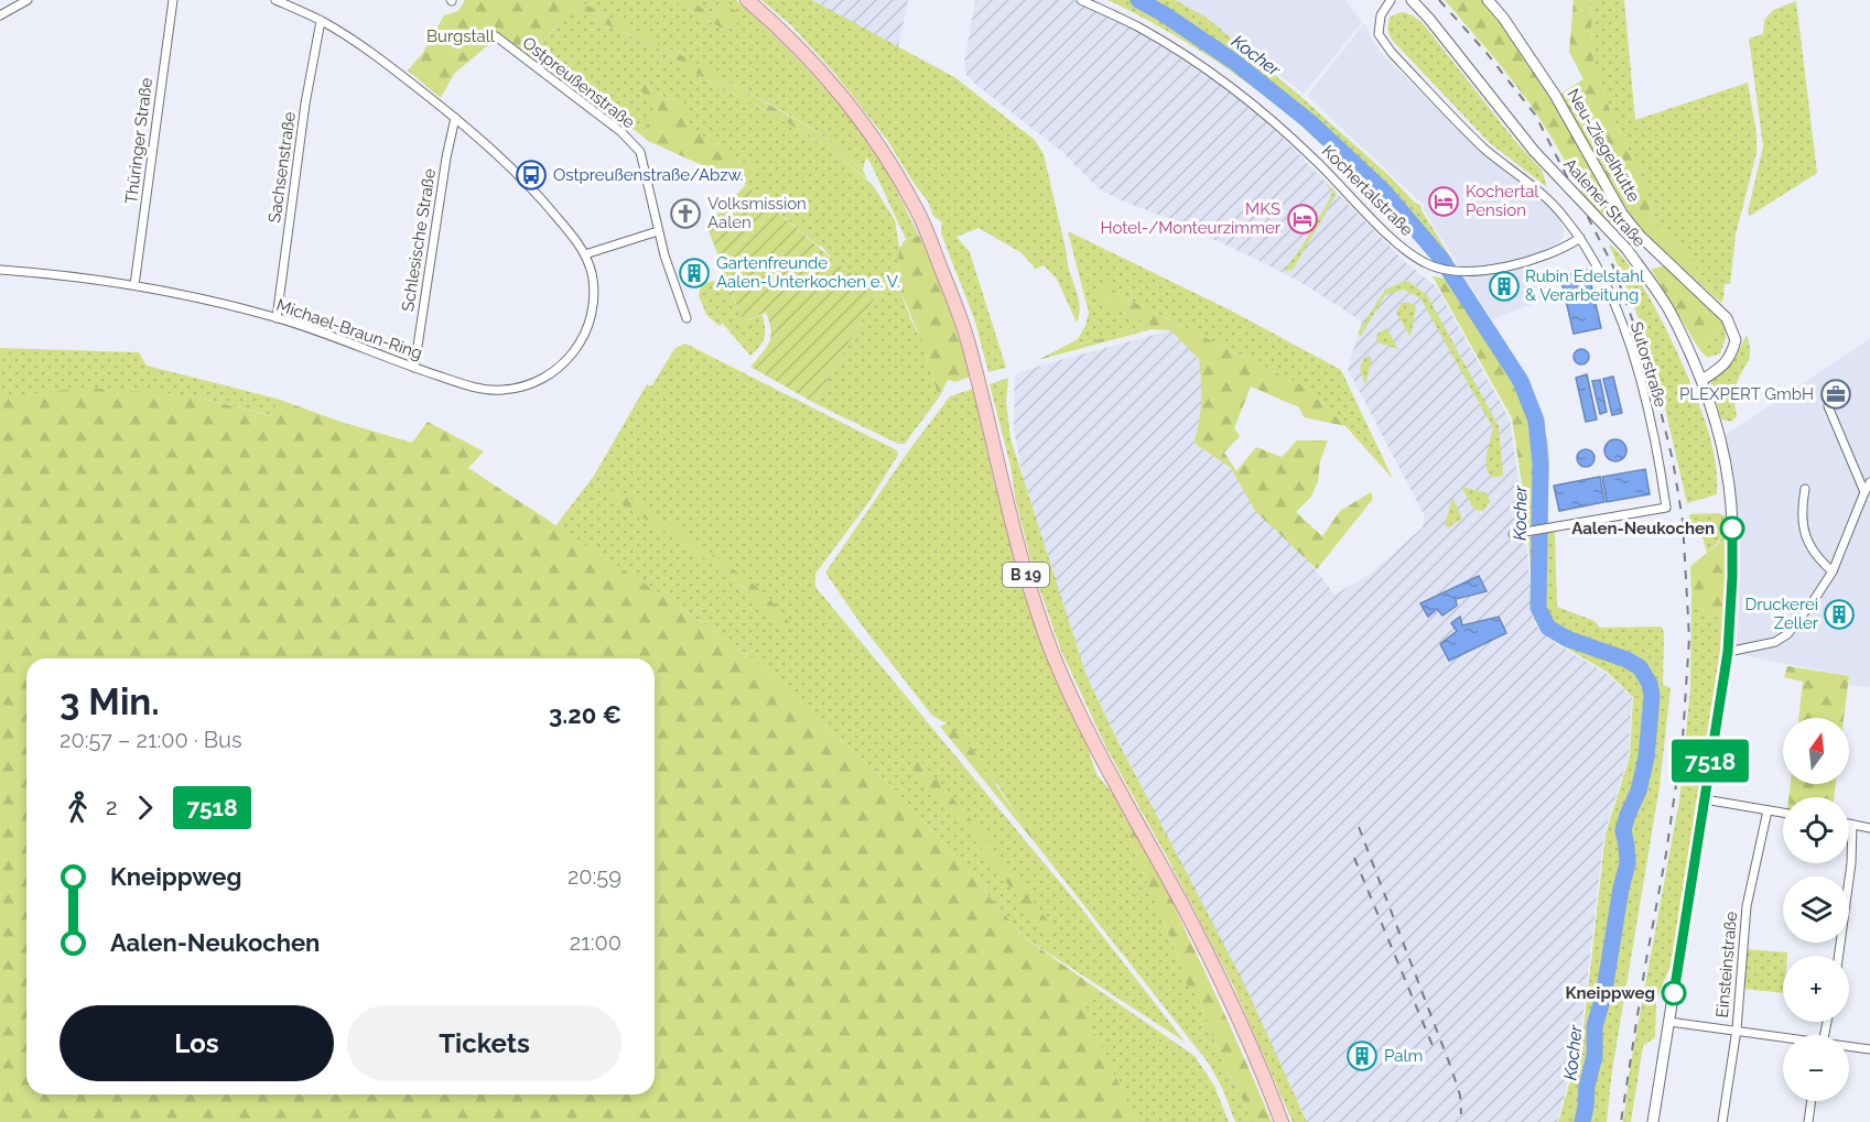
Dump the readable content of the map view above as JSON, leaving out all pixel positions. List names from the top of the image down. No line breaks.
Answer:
{"streets":{"highway":["B 19"],"street":["Ostpreußenstraße","Thüringer Straße","Neu-Ziegelhütte","Sachsenstraße","Kochertalstraße","Aalener Straße","Schlesische Straße","Michael-Braun-Ring","Sutorstraße","Einsteinstraße"]},"crossings":[["Thüringer Straße","Michael-Braun-Ring"],["Neu-Ziegelhütte","Aalener Straße"],["Sachsenstraße","Michael-Braun-Ring"],["Kochertalstraße","Sutorstraße"],["Schlesische Straße","Michael-Braun-Ring"]],"water":["Kocher"],"parks":["Burgstall"],"places":{"bus stop":["Ostpreußenstraße/Abzw."],"hotel":["Kochertal Pension","MKS Hotel-/Monteurzimmer"],"church":["Volksmission Aalen"],"building":["Gartenfreunde Aalen-Unterkochen e. V.","Rubin Edelstahl & Verarbeitung","Druckerei Zeller","Palm"],"office":["PLEXPERT GmbH"],"other":["Aalen-Neukochen","Kneippweg"]},"lines":["bus line 7518"],"north":"top","page":{"on_map":"7518","heading":["3 Min.","20:57 – 21:00 · Bus","3.20 €"],"map_buttons":["+","−"],"legs":["2","7518"],"list":[{"name":"Kneippweg","value":"20:59"},{"name":"Aalen-Neukochen","value":"21:00"}],"buttons":["Los","Tickets"]}}
